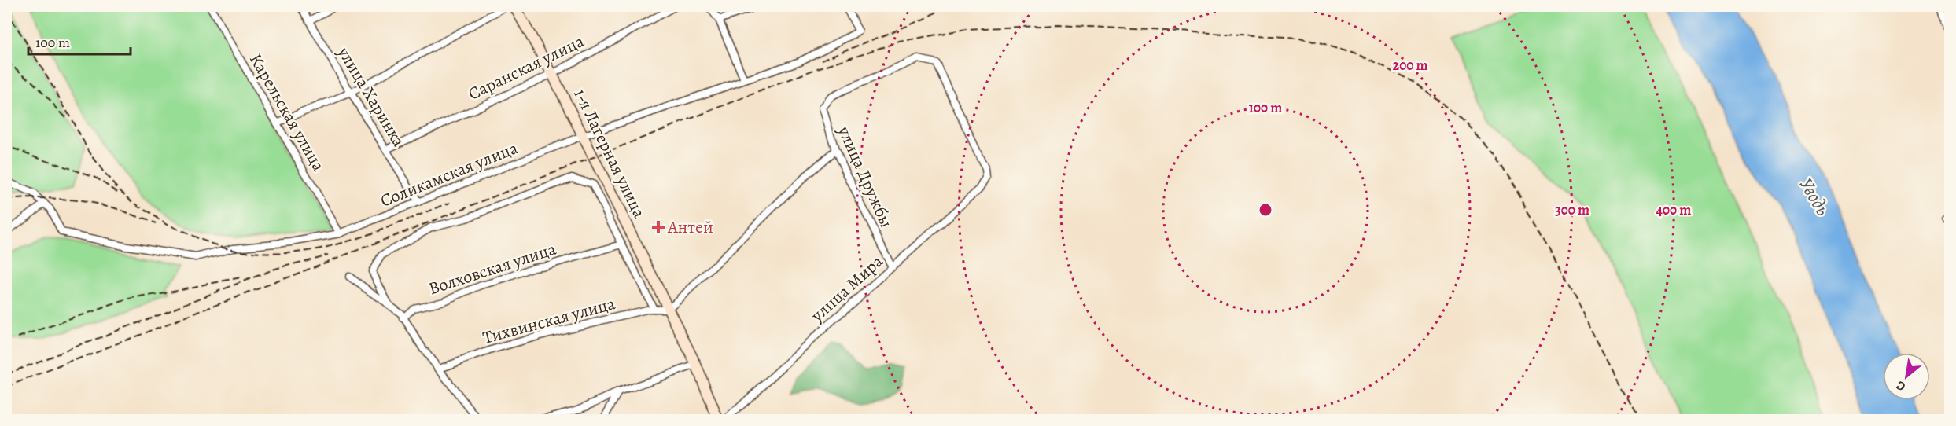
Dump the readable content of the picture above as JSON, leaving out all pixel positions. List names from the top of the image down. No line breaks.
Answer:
{"streets":{"main road":["1-я Лагерная улица"],"street":["Саранская улица","улица Харинка","Карельская улица","Соликамская улица","улица Дружбы","Волховская улица","улица Мира","Тихвинская улица"]},"crossings":[["Саранская улица","улица Харинка"],["Саранская улица","1-я Лагерная улица"],["улица Харинка","Соликамская улица"],["Карельская улица","Соликамская улица"],["1-я Лагерная улица","Соликамская улица"],["1-я Лагерная улица","Тихвинская улица"],["улица Дружбы","улица Мира"]],"water":["Уводь"],"places":{"health":["Антей"]},"scale_bar":"100 m","north":"bottom left","rings":["200 m","100 m","300 m","400 m"]}
